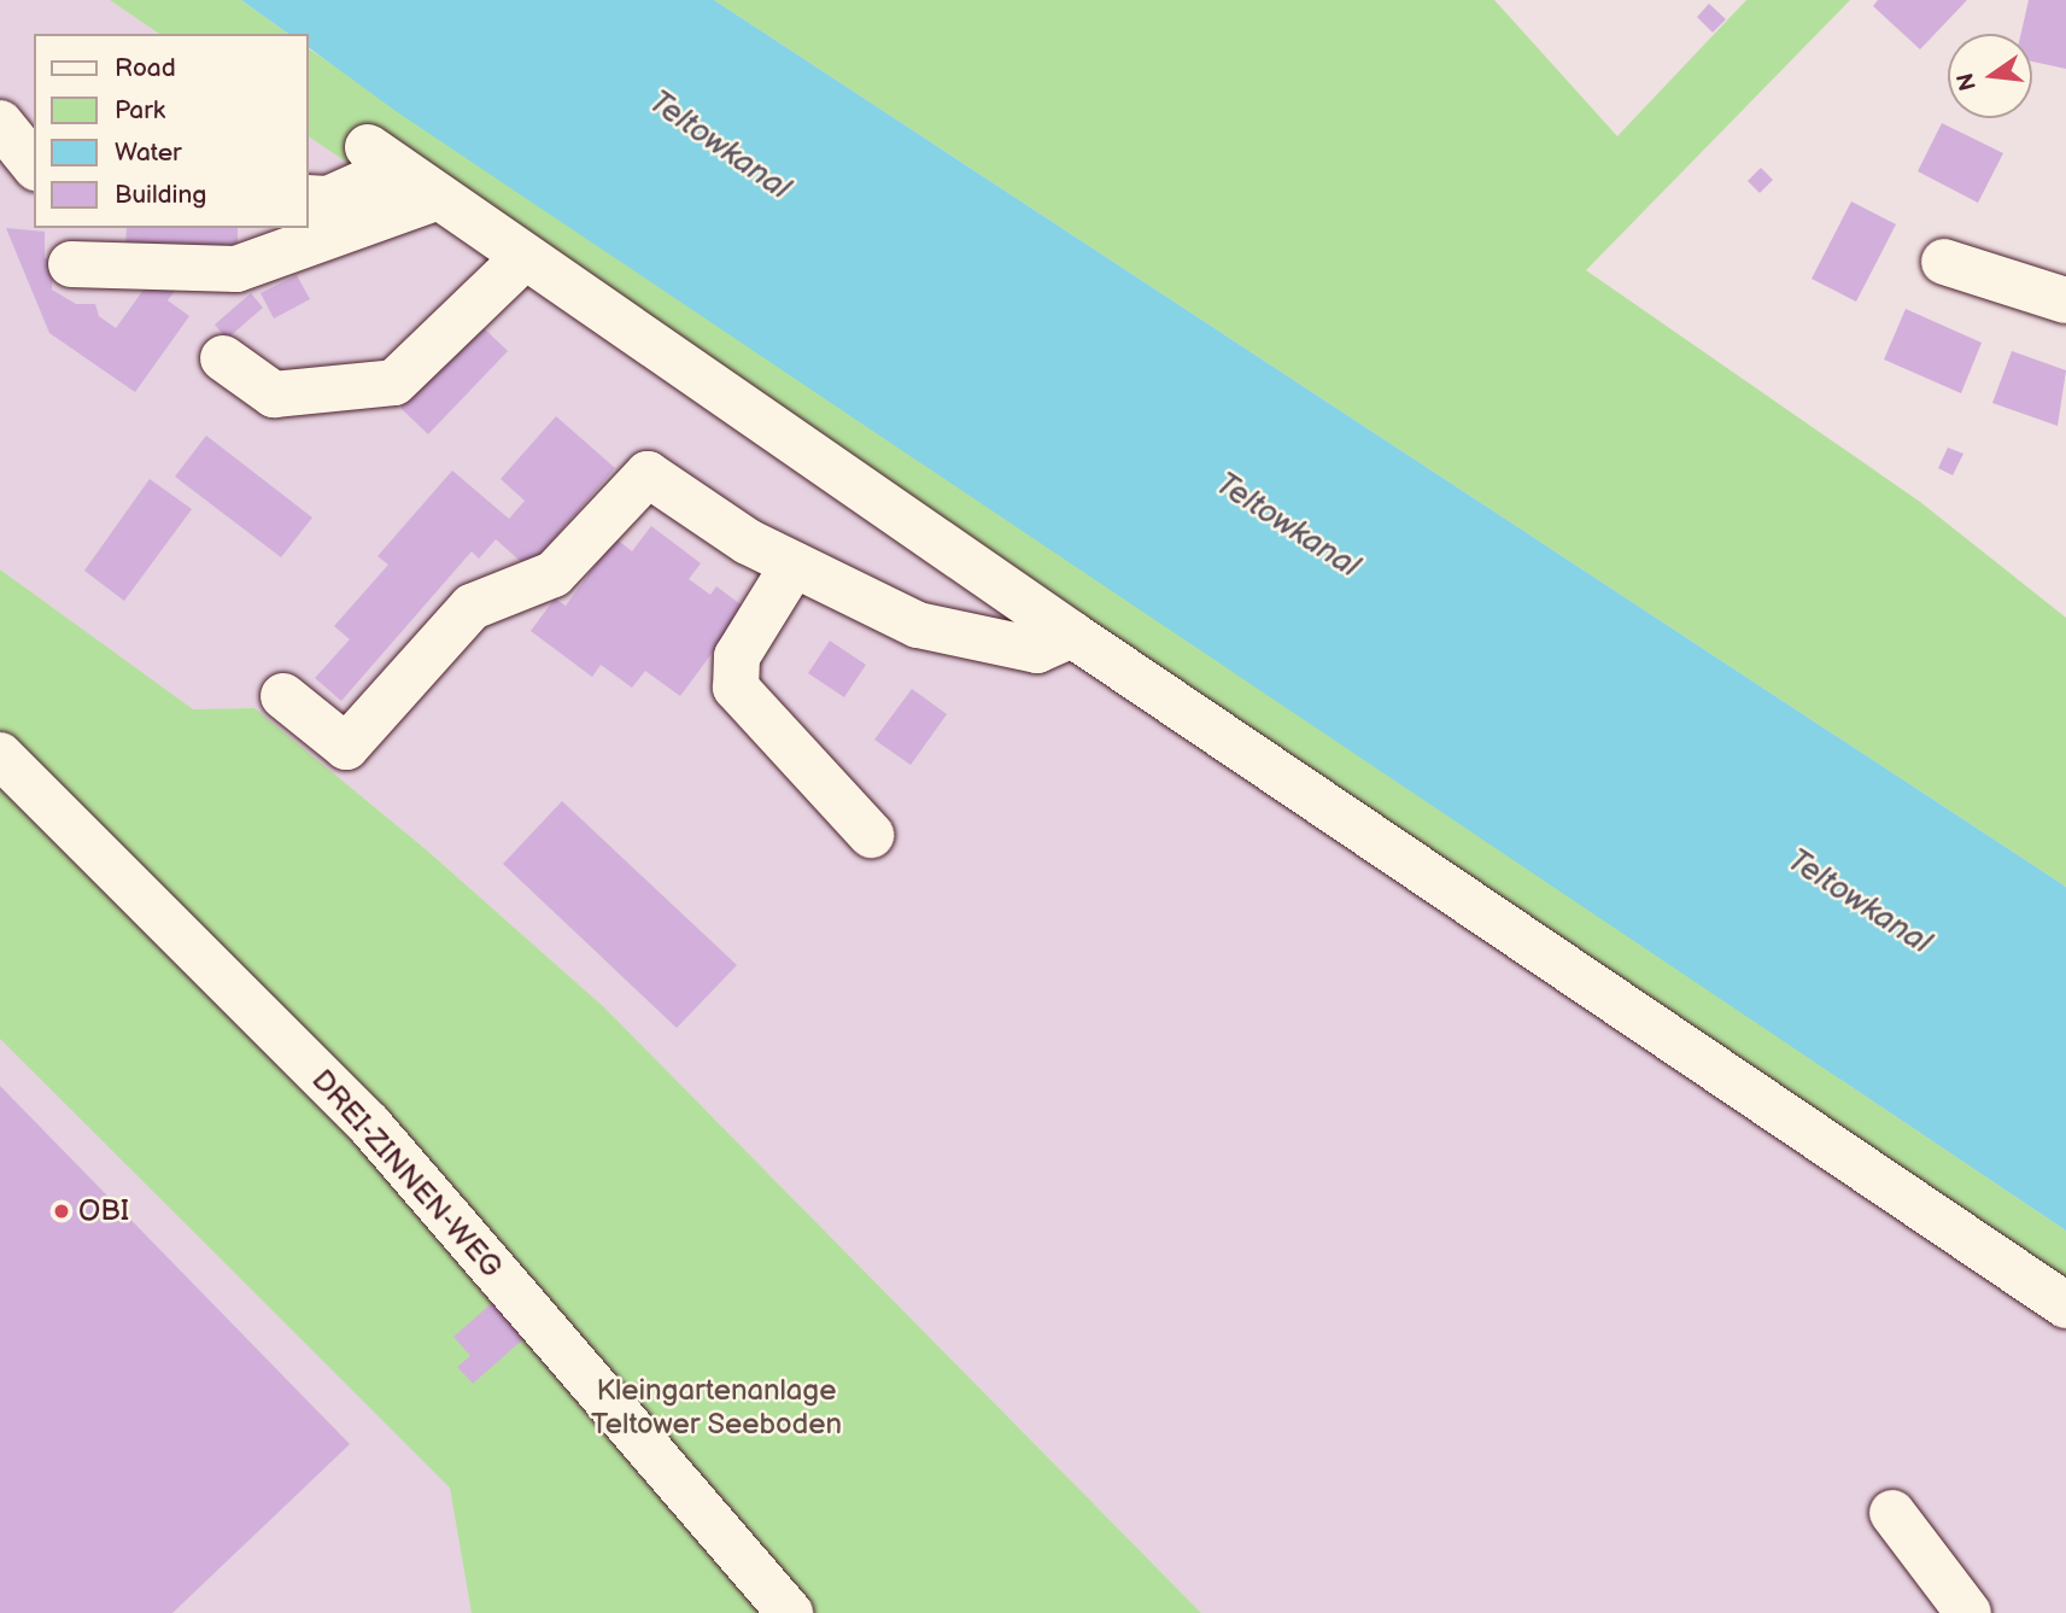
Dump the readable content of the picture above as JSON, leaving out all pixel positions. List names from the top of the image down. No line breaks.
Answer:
{"streets":{"street":["DREI-ZINNEN-WEG"]},"water":["Teltowkanal"],"parks":["Kleingartenanlage Teltower Seeboden"],"places":["OBI"],"legend":["Road","Park","Water","Building"],"north":"left"}
